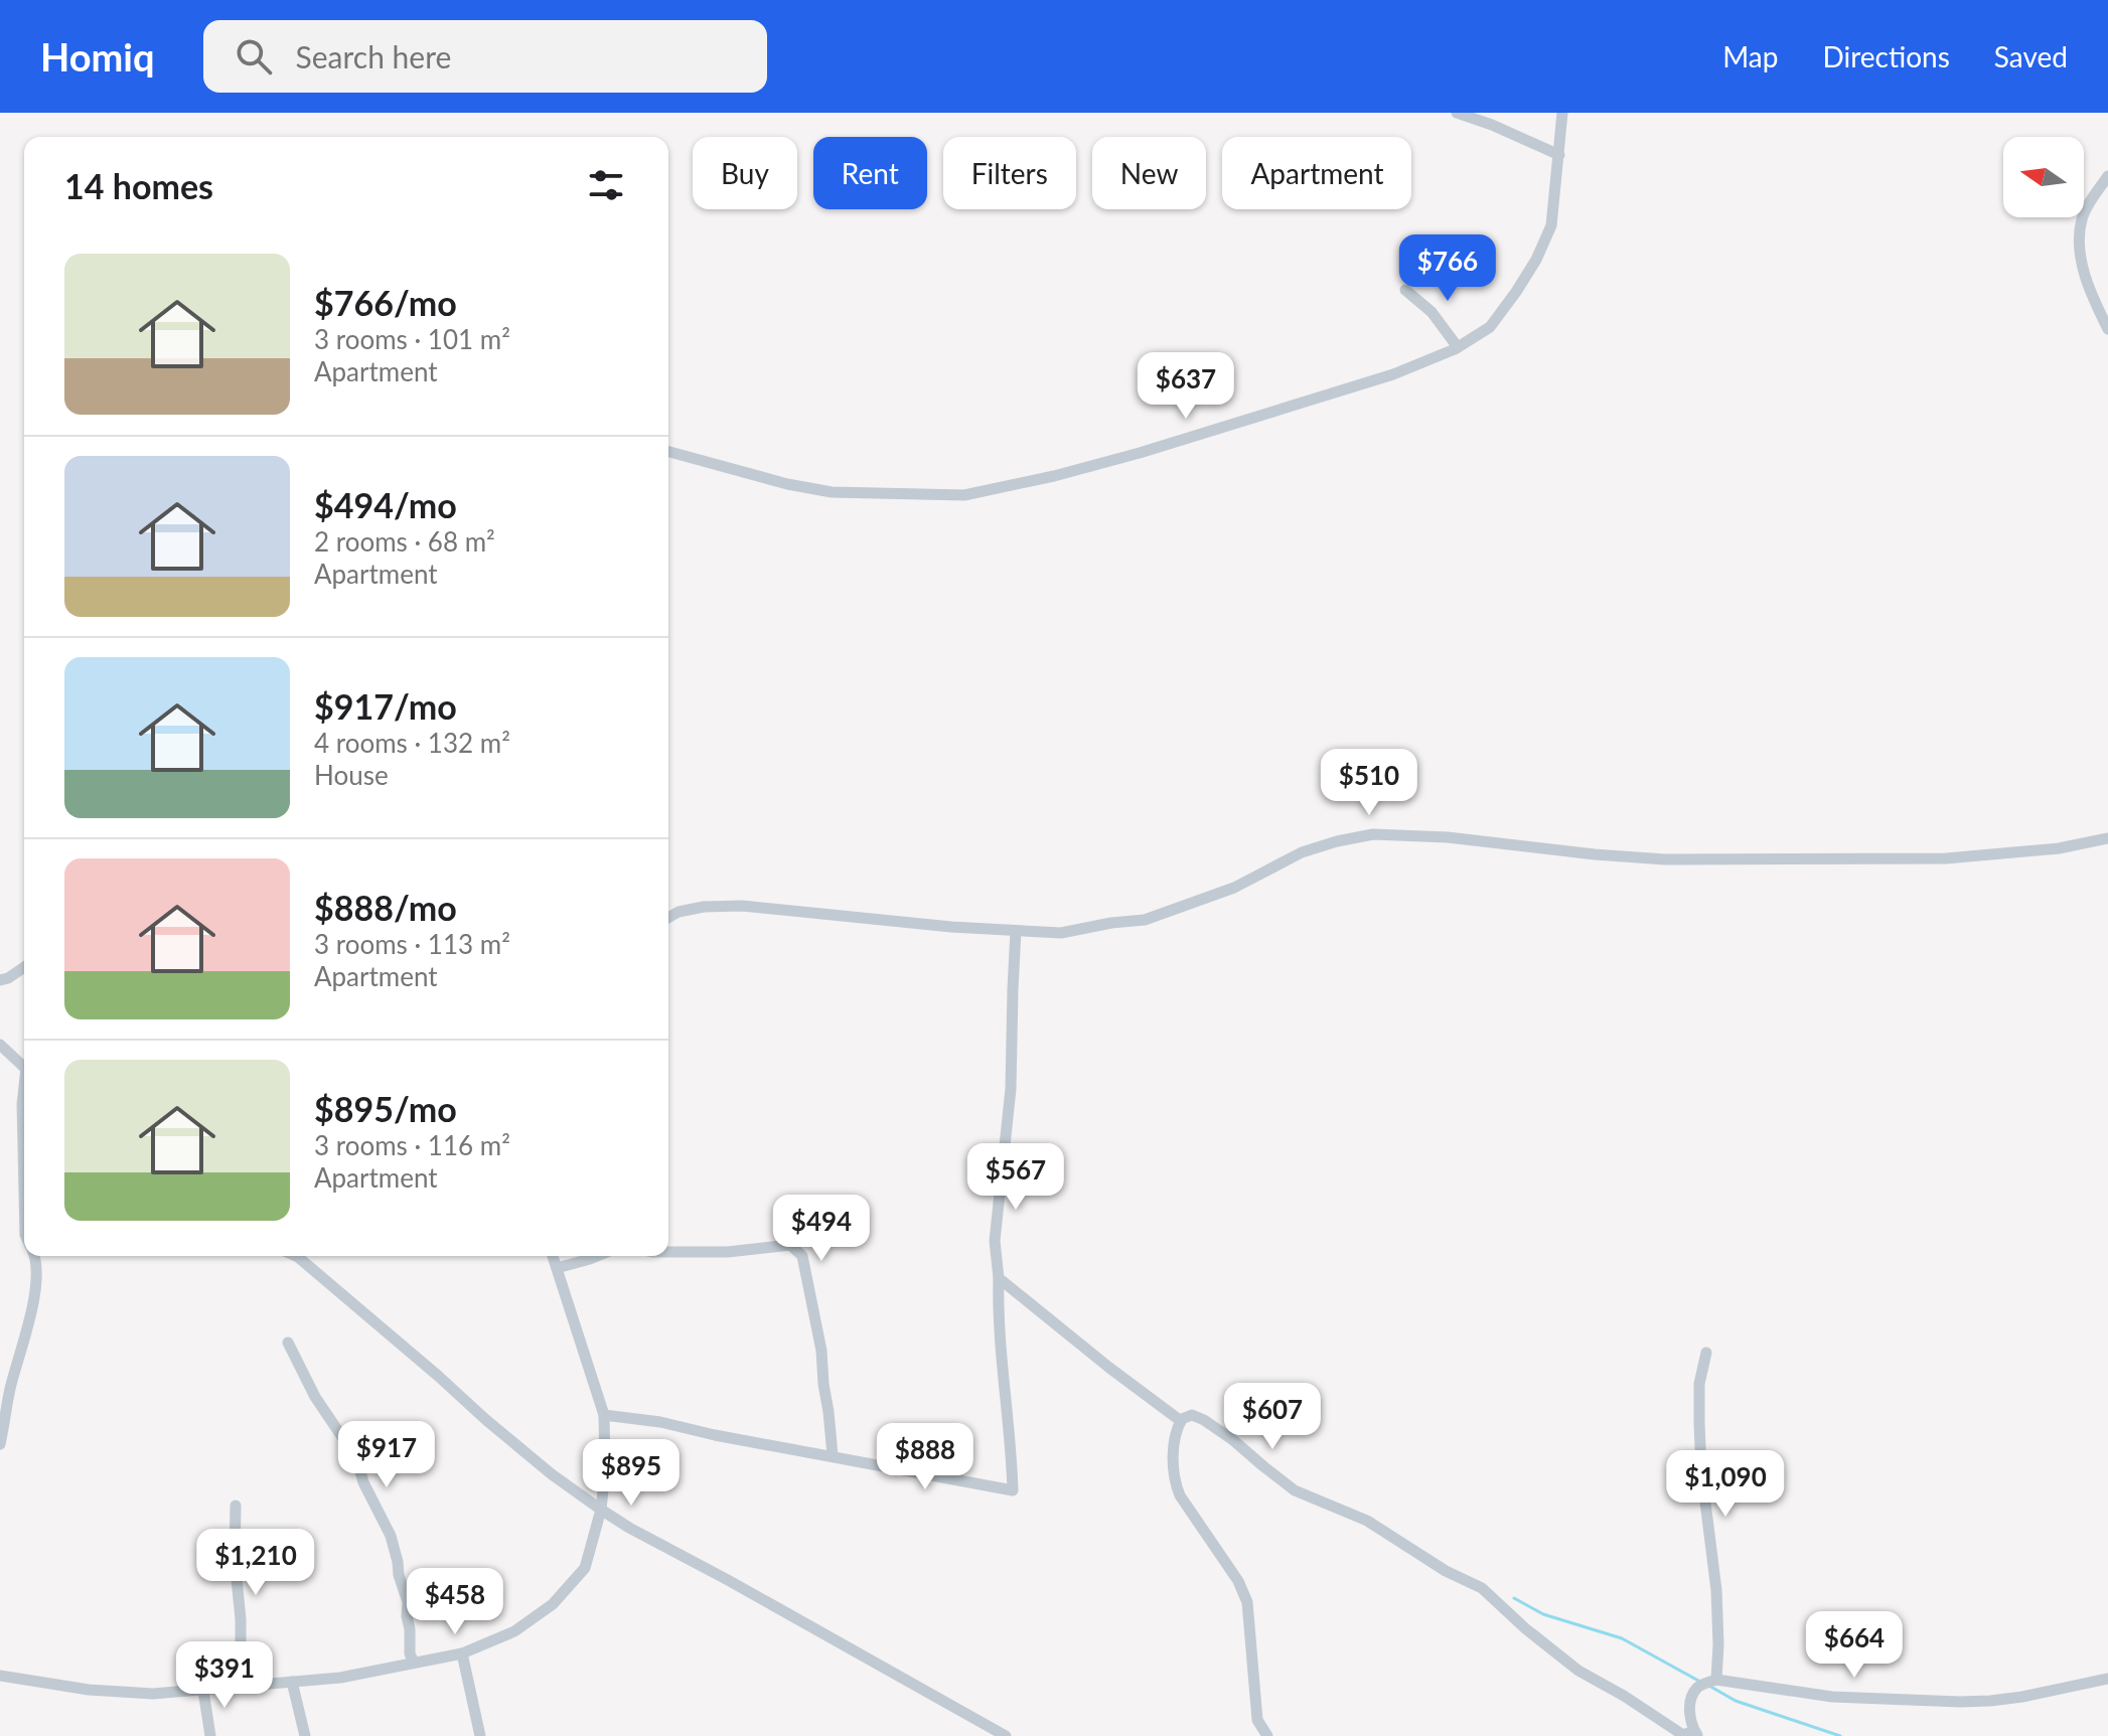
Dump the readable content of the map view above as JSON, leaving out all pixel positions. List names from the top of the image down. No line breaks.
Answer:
{"north":"left","page":{"header":"Homiq","search":"Search here","nav":["Map","Directions","Saved"],"chip":["Buy","Rent","Filters","New","Apartment"],"heading":"14 homes","list":[{"name":"$766/mo","note":"3 rooms · 101 m² · Apartment"},{"name":"$494/mo","note":"2 rooms · 68 m² · Apartment"},{"name":"$917/mo","note":"4 rooms · 132 m² · House"},{"name":"$888/mo","note":"3 rooms · 113 m² · Apartment"},{"name":"$895/mo","note":"3 rooms · 116 m² · Apartment"}],"price":["$766","$637","$510","$567","$494","$607","$917","$888","$895","$1,090","$1,210","$458","$664","$391"]}}
